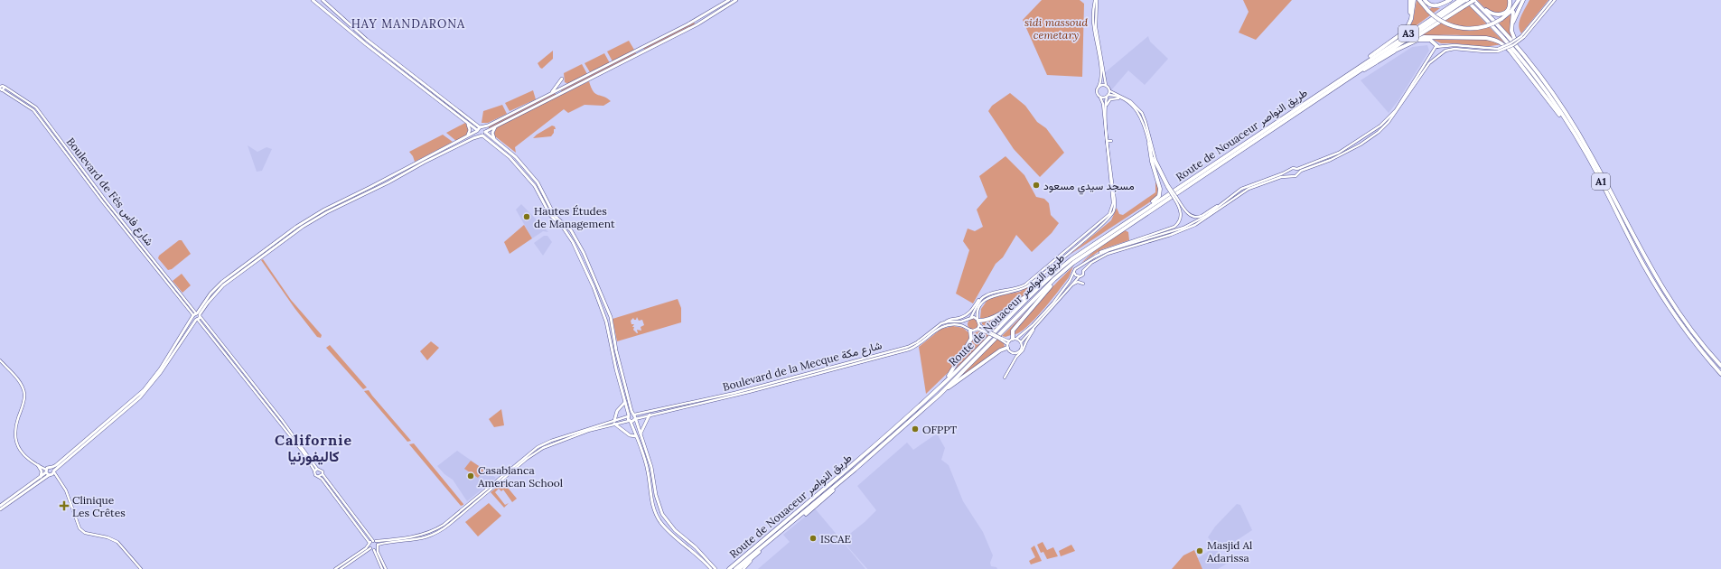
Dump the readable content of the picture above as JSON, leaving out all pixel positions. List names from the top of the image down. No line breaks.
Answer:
{"streets":{"highway":["A3","Route de Nouaceur طريق النواصر","A1"],"main road":["Boulevard de Fès شارع فاس","Boulevard de la Mecque شارع مكة"]},"crossings":[["A3","Route de Nouaceur طريق النواصر"],["A3","A1"]],"districts":["HAY MANDARONA","Californie كاليفورنيا"],"parks":["sidi massoud cemetary"],"places":{"other":["مسجد سيدي مسعود","Hautes Études de Management","OFPPT","Casablanca American School","ISCAE","Masjid Al Adarissa"],"health":["Clinique Les Crêtes"]}}
